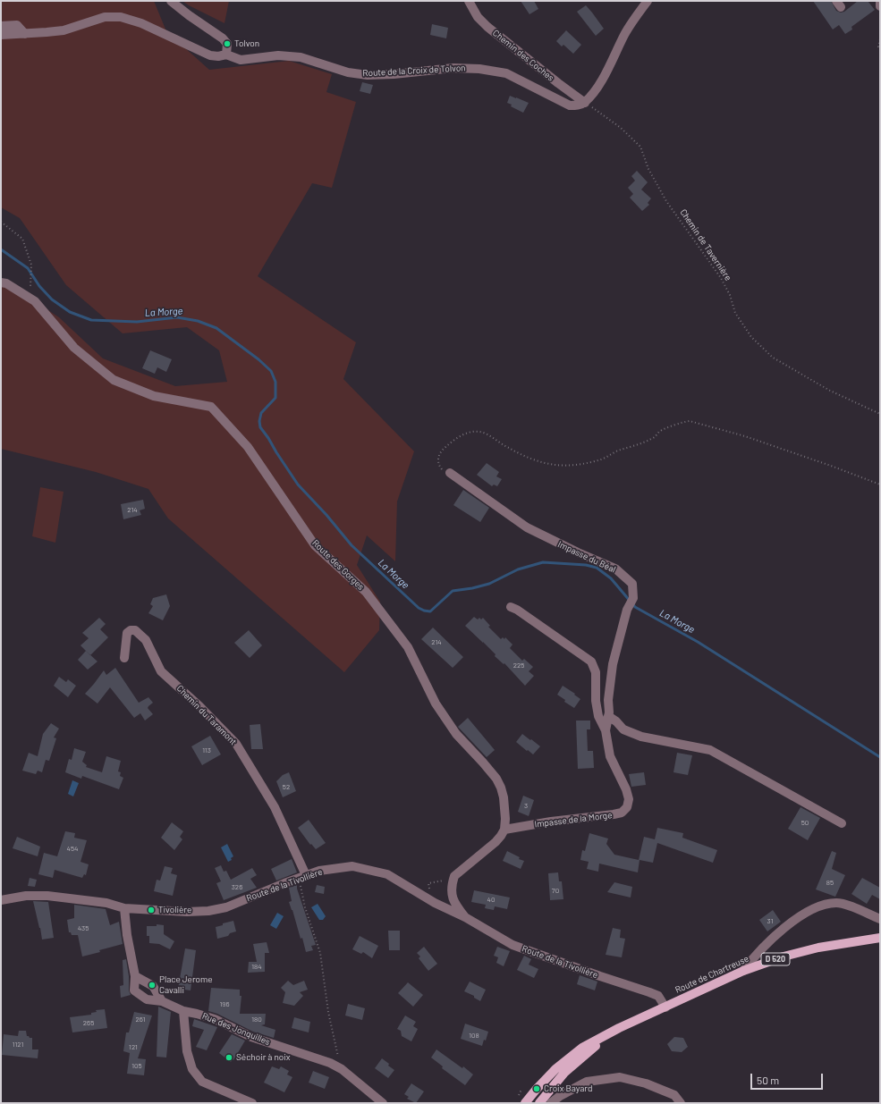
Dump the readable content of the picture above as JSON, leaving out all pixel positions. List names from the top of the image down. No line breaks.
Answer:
{"streets":{"main road":["D 520","Route de Chartreuse"],"street":["Chemin des Coches","Route de la Croix de Tolvon","Impasse du Béal","Route des Gorges","Chemin du Taramont","Impasse de la Morge","Route de la Tivollière","Rue des Jonquilles"],"path":["Chemin de Tavernière"]},"crossings":[["Chemin des Coches","Route de la Croix de Tolvon"],["Chemin des Coches","Chemin de Tavernière"],["Route de la Croix de Tolvon","Chemin de Tavernière"],["Impasse du Béal","Impasse de la Morge"],["Route des Gorges","Impasse de la Morge"],["Chemin du Taramont","Route de la Tivollière"],["Route de la Tivollière","Route de Chartreuse"],["Route de la Tivollière","Rue des Jonquilles"]],"water":["La Morge"],"places":["Tolvon","Tivolière","Place Jerome Cavalli","Séchoir à noix","Croix Bayard"],"house_numbers":["214","214","225","113","52","3","50","454","85","326","70","40","31","435","184","196","261","180","265","108","1121","121","105"],"scale_bar":"50 m"}
